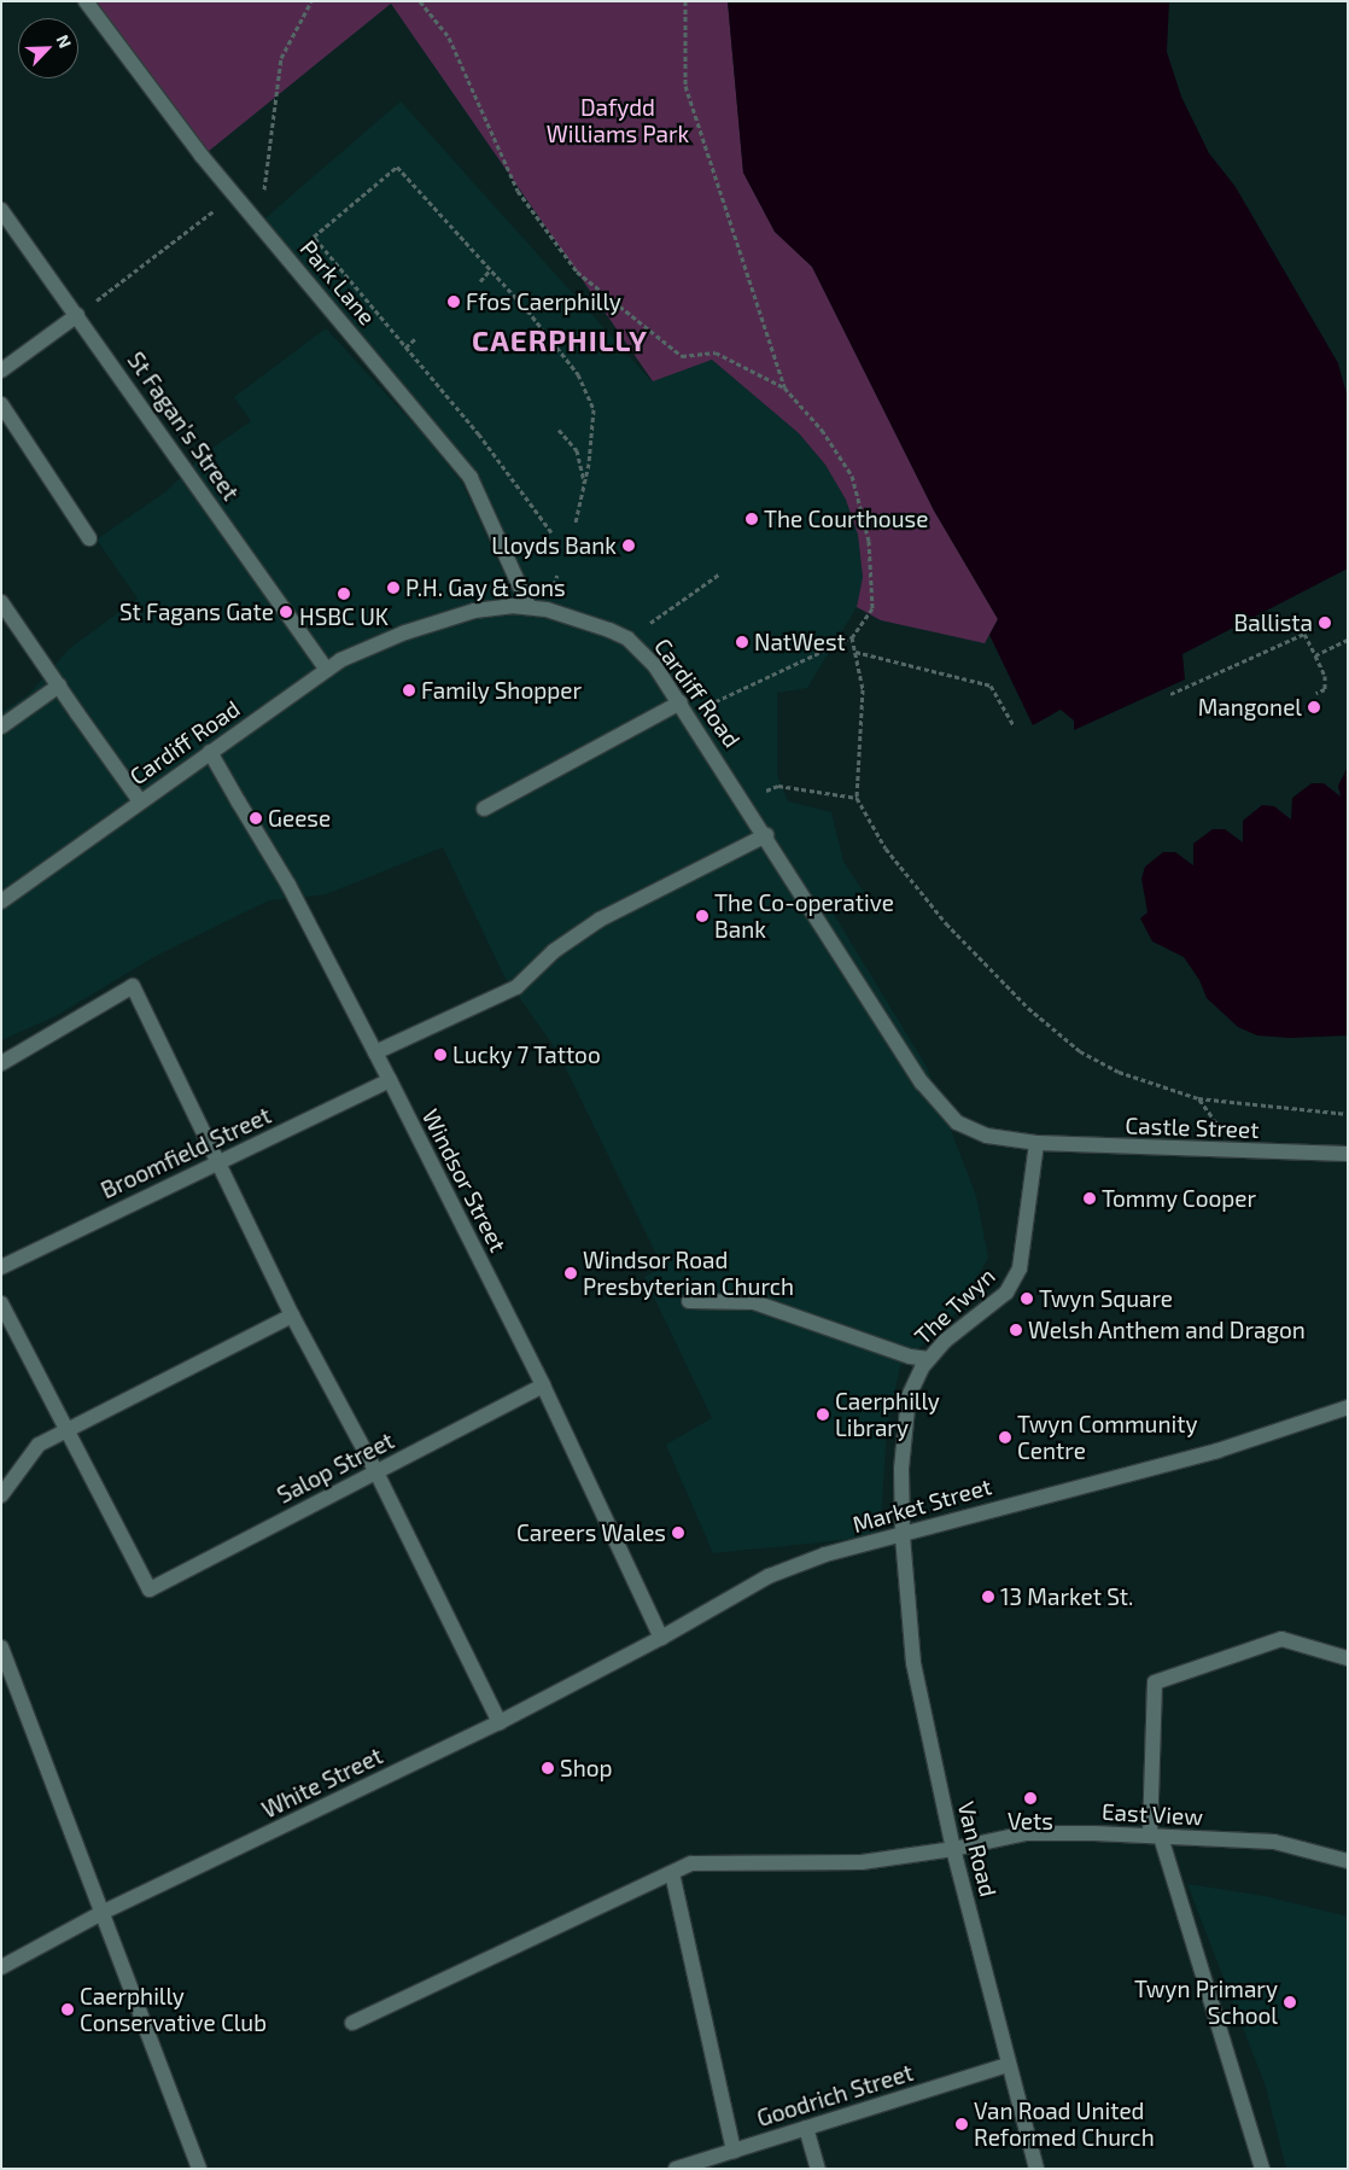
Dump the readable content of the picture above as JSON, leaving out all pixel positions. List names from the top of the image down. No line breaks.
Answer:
{"streets":{"street":["Park Lane","St Fagan's Street","Cardiff Road","Castle Street","Broomfield Street","Windsor Street","The Twyn","Salop Street","Market Street","White Street","East View","Van Road","Goodrich Street"]},"crossings":[["Park Lane","Cardiff Road"],["St Fagan's Street","Cardiff Road"],["Cardiff Road","Castle Street"],["Cardiff Road","Windsor Street"],["Cardiff Road","The Twyn"],["Castle Street","The Twyn"],["Broomfield Street","Windsor Street"],["Windsor Street","Salop Street"],["Windsor Street","Market Street"],["Windsor Street","White Street"],["The Twyn","Market Street"],["The Twyn","Van Road"],["Market Street","White Street"],["Market Street","Van Road"],["East View","Van Road"],["Van Road","Goodrich Street"]],"districts":["CAERPHILLY"],"parks":["Dafydd Williams Park"],"places":["Ffos Caerphilly","The Courthouse","Lloyds Bank","P.H. Gay & Sons","HSBC UK","St Fagans Gate","Ballista","NatWest","Family Shopper","Mangonel","Geese","The Co-operative Bank","Lucky 7 Tattoo","Tommy Cooper","Windsor Road Presbyterian Church","Twyn Square","Welsh Anthem and Dragon","Caerphilly Library","Twyn Community Centre","Careers Wales","13 Market St.","Shop","Vets","Twyn Primary School","Caerphilly Conservative Club","Van Road United Reformed Church"],"north":"top right"}
